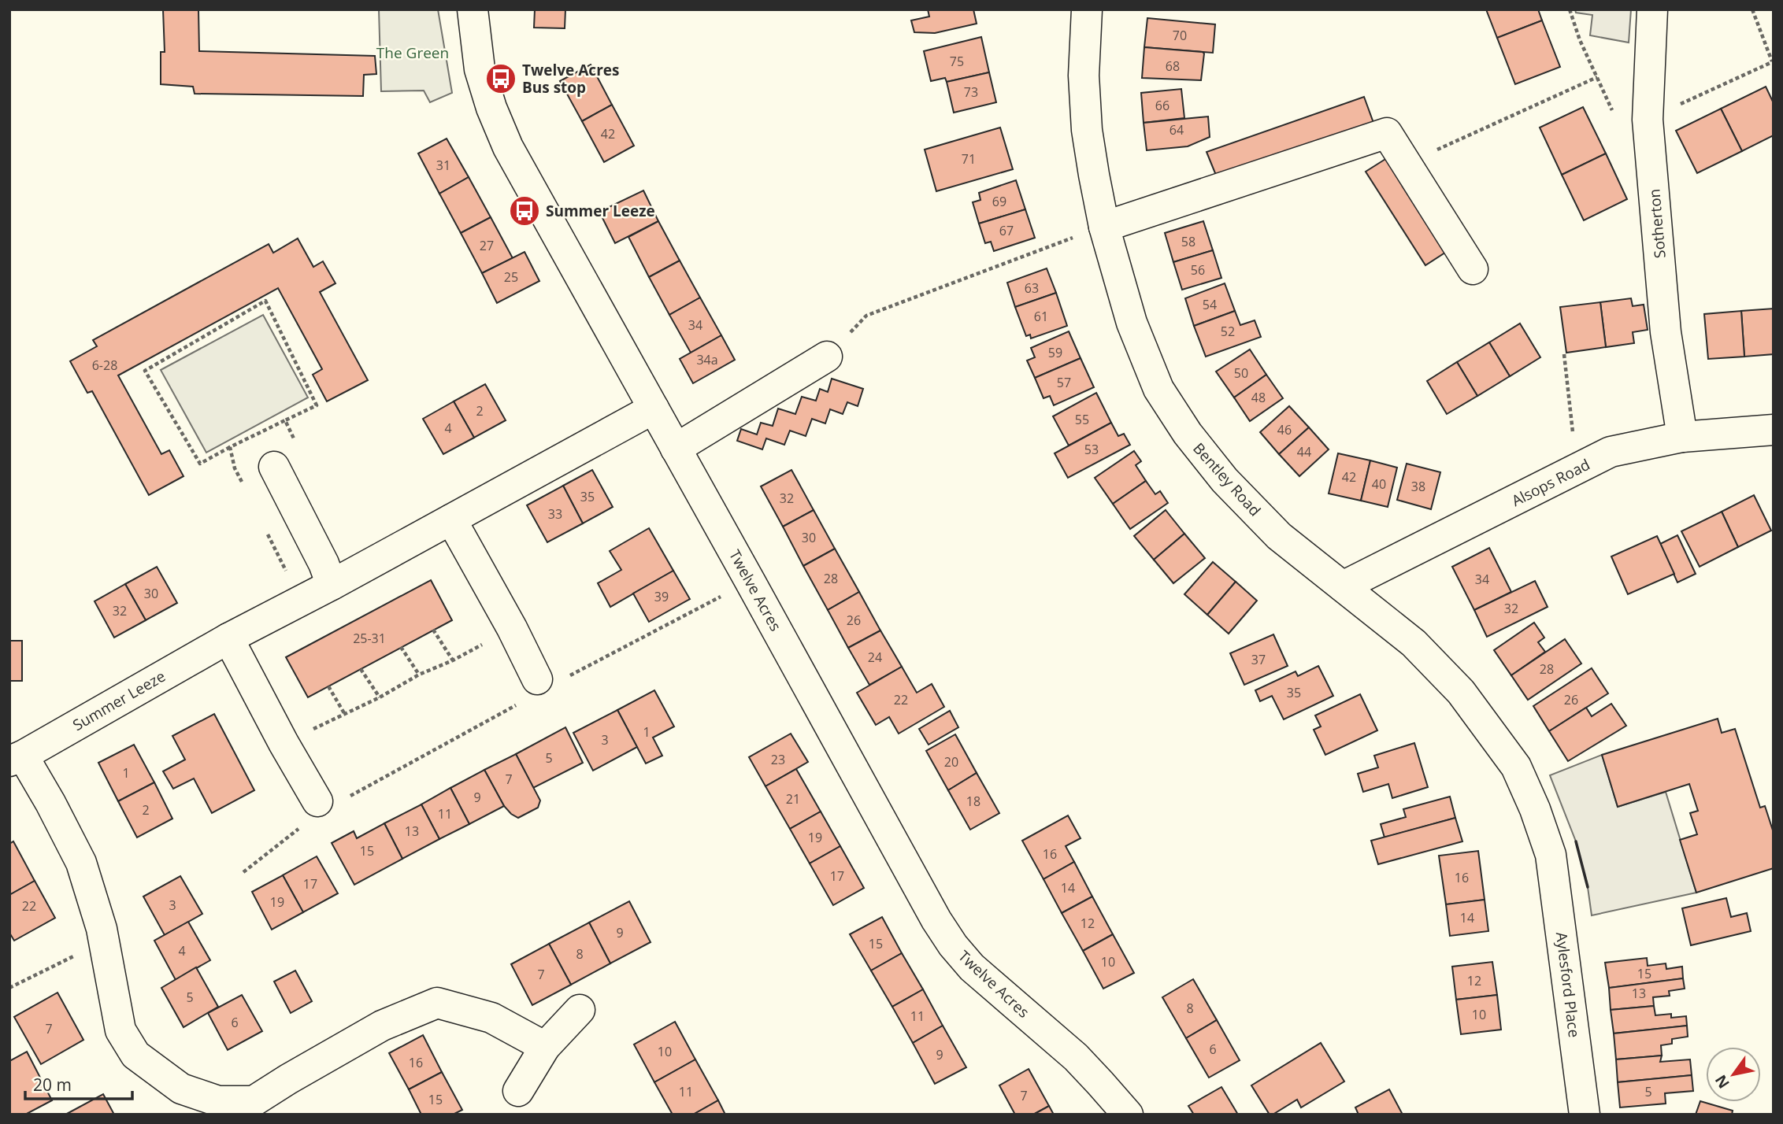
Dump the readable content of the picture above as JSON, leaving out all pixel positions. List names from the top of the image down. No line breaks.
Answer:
{"streets":{"street":["Sotherton","Bentley Road","Alsops Road","Twelve Acres","Summer Leeze","Aylesford Place"]},"crossings":[["Sotherton","Alsops Road"],["Bentley Road","Alsops Road"],["Bentley Road","Aylesford Place"],["Twelve Acres","Summer Leeze"]],"parks":["The Green"],"places":{"bus stop":["Twelve Acres Bus stop","Summer Leeze"]},"house_numbers":["70","75","68","73","66","64","42","71","31","69","67","58","27","56","25","63","54","61","34","52","59","34a","6-28","50","57","48","2","55","4","46","53","44","42","40","38","35","32","33","30","28","34","30","39","32","32","26","25-31","24","37","28","35","22","26","1","3","5","23","20","1","7","9","21","18","2","11","13","19","15","16","17","16","17","14","19","3","22","14","12","9","15","4","8","10","15","7","12","13","5","8","10","11","6","7","6","10","9","16","11","5","7","15"],"scale_bar":"20 m","north":"bottom left"}
